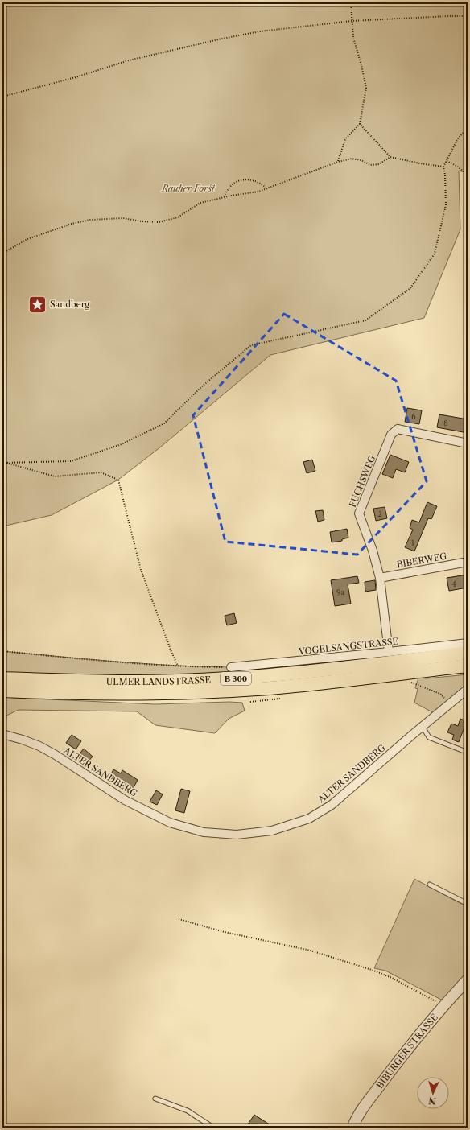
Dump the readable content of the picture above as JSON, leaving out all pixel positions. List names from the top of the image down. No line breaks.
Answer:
{"streets":{"main road":["B 300","ULMER LANDSTRASSE"],"street":["FUCHSWEG","BIBERWEG","VOGELSANGSTRASSE","ALTER SANDBERG","BIBURGER STRASSE"]},"crossings":[["FUCHSWEG","BIBERWEG"],["FUCHSWEG","VOGELSANGSTRASSE"]],"parks":["Rauher Forst"],"places":{"place":["Sandberg"]},"house_numbers":["6","8","2","1","4","9a"],"north":"bottom"}
